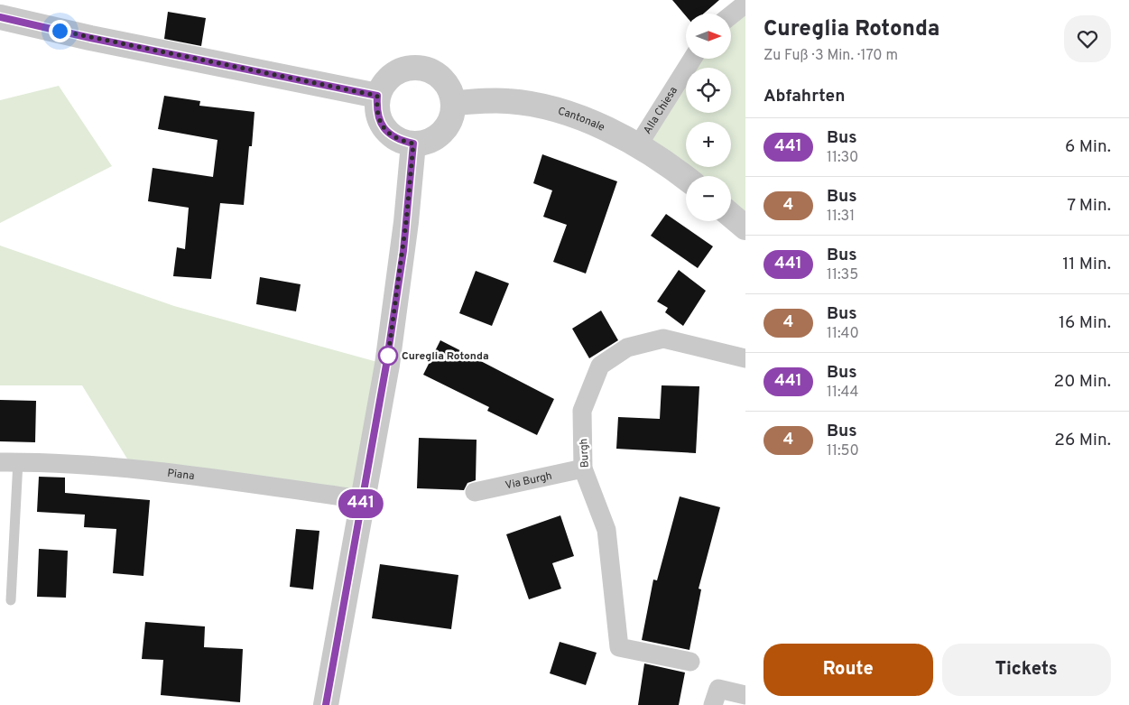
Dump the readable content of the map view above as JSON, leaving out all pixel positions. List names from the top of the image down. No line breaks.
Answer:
{"streets":{"street":["Alla Chiesa","Cantonale","Burgh","Piana","Via Burgh"]},"crossings":[["Alla Chiesa","Cantonale"],["Burgh","Via Burgh"]],"places":["Cureglia Rotonda"],"lines":["bus line 441"],"north":"right","page":{"on_map":"441","heading":[["Cureglia Rotonda","Zu Fuß · 3 Min. · 170 m"],"Abfahrten"],"map_buttons":["+","−"],"list":[{"mark":"441","name":"Bus","note":"11:30","value":"6 Min."},{"mark":"4","name":"Bus","note":"11:31","value":"7 Min."},{"mark":"441","name":"Bus","note":"11:35","value":"11 Min."},{"mark":"4","name":"Bus","note":"11:40","value":"16 Min."},{"mark":"441","name":"Bus","note":"11:44","value":"20 Min."},{"mark":"4","name":"Bus","note":"11:50","value":"26 Min."}],"buttons":["Route","Tickets"]}}
